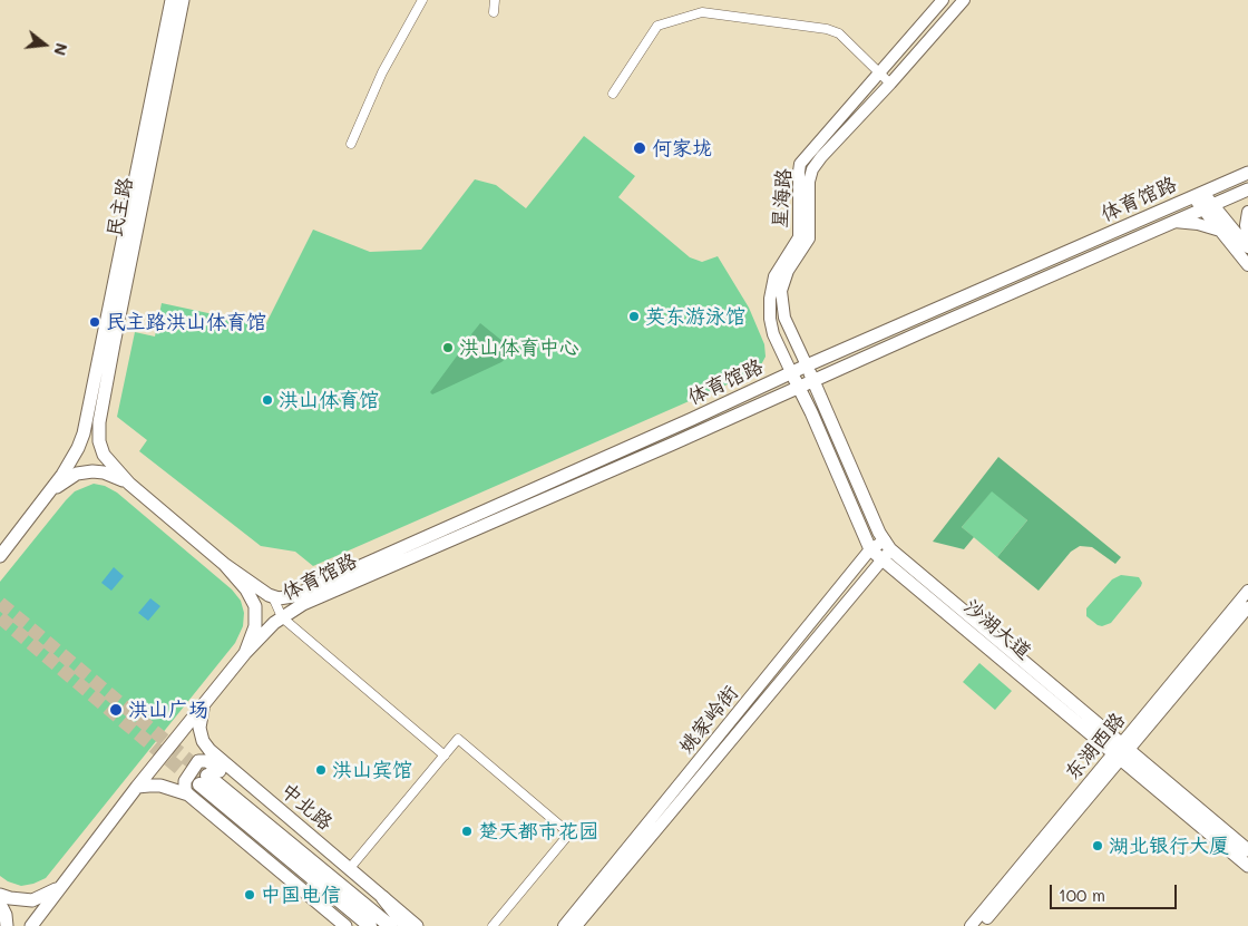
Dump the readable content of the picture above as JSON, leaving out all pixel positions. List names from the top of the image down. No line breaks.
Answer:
{"streets":{"main road":["体育馆路","民主路","沙湖大道","中北路"],"street":["星海路","姚家岭街","东湖西路"]},"crossings":[["星海路","体育馆路"],["星海路","沙湖大道"],["体育馆路","沙湖大道"],["沙湖大道","姚家岭街"],["沙湖大道","东湖西路"]],"places":["何家垅","英东游泳馆","民主路洪山体育馆","洪山体育中心","洪山体育馆","洪山广场","洪山宾馆","楚天都市花园","湖北银行大厦","中国电信"],"scale_bar":"100 m","north":"right"}
